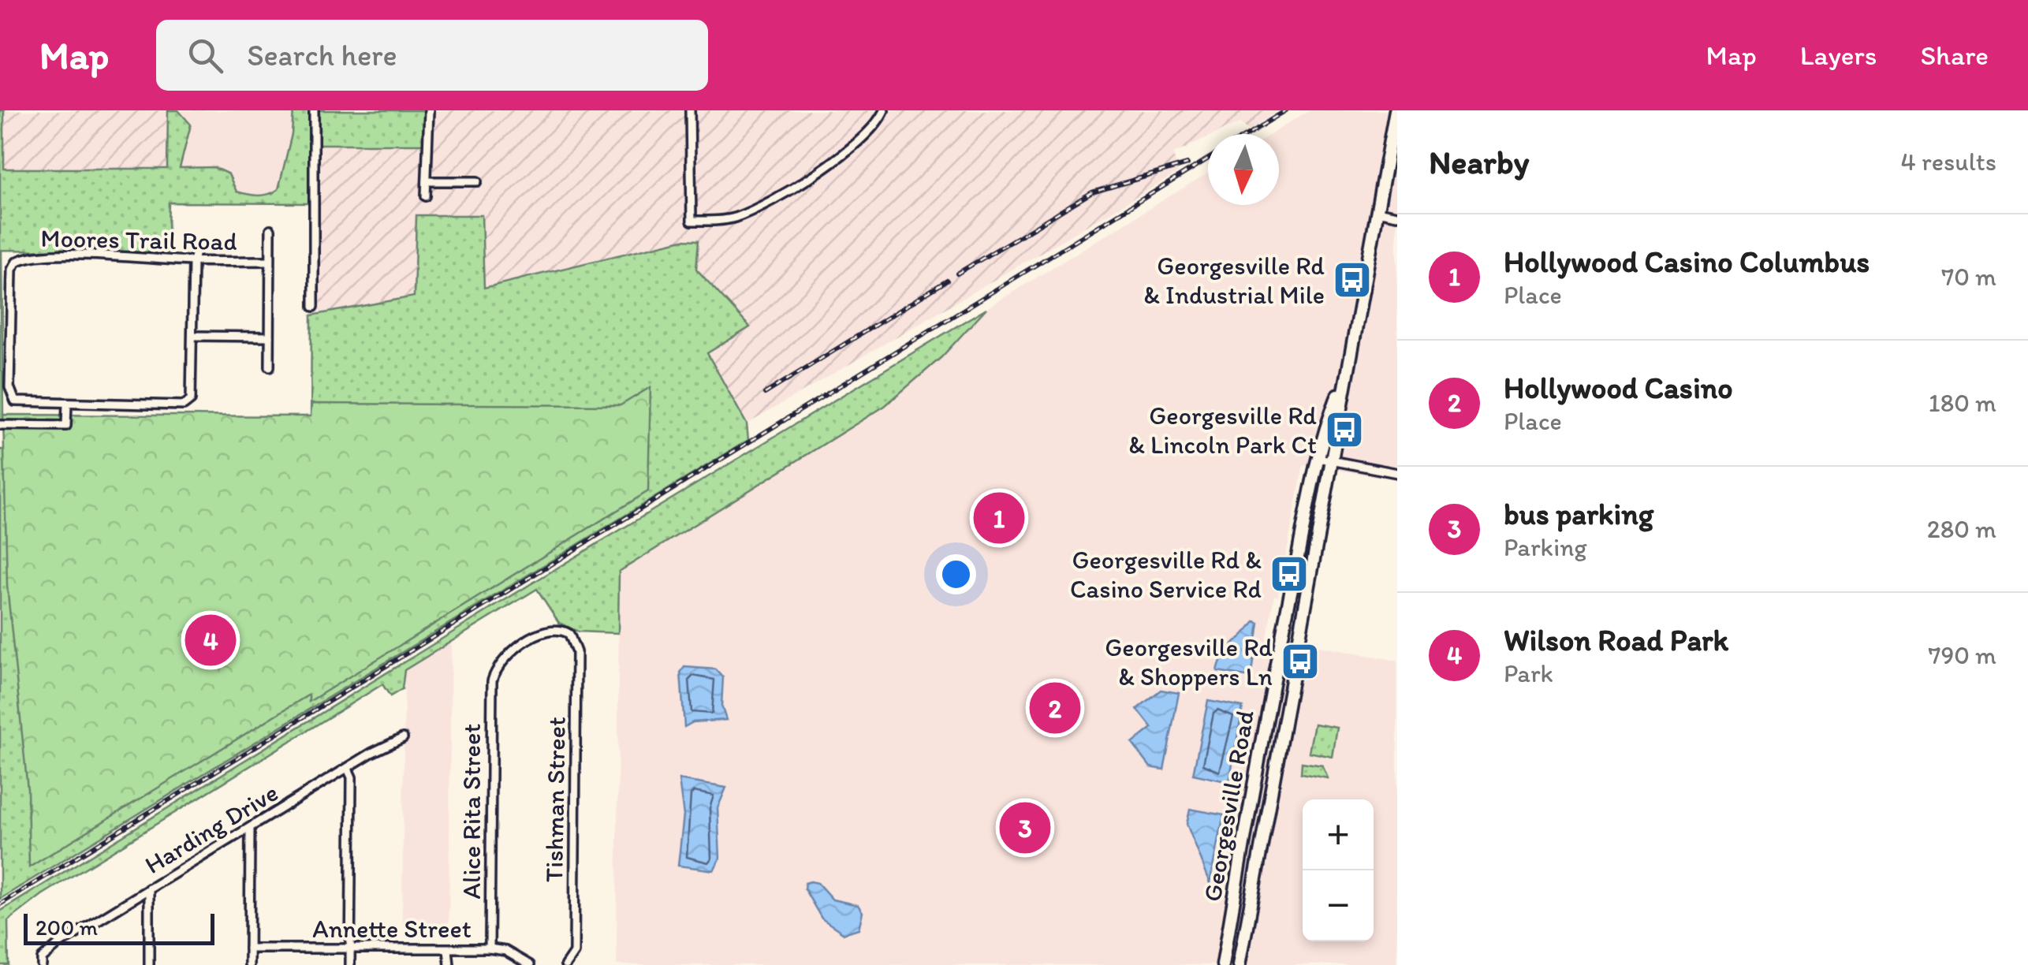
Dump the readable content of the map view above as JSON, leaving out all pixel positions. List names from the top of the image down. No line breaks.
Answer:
{"streets":{"main road":["Georgesville Road"],"street":["Moores Trail Road","Tishman Street","Alice Rita Street","Harding Drive","Annette Street"]},"crossings":[["Tishman Street","Alice Rita Street"],["Alice Rita Street","Annette Street"]],"places":{"bus stop":["Georgesville Rd & Industrial Mile","Georgesville Rd & Lincoln Park Ct","Georgesville Rd & Casino Service Rd","Georgesville Rd & Shoppers Ln"]},"scale_bar":"200 m","north":"bottom","page":{"header":"Map","search":"Search here","nav":["Map","Layers","Share"],"heading":["Nearby","4 results"],"list":[{"mark":"1","name":"Hollywood Casino Columbus","note":"Place","value":"70 m"},{"mark":"2","name":"Hollywood Casino","note":"Place","value":"180 m"},{"mark":"3","name":"bus parking","note":"Parking","value":"280 m"},{"mark":"4","name":"Wilson Road Park","note":"Park","value":"790 m"}],"pins":["1","4","2","3"],"map_buttons":["+","−"],"scale":"200 m"}}
